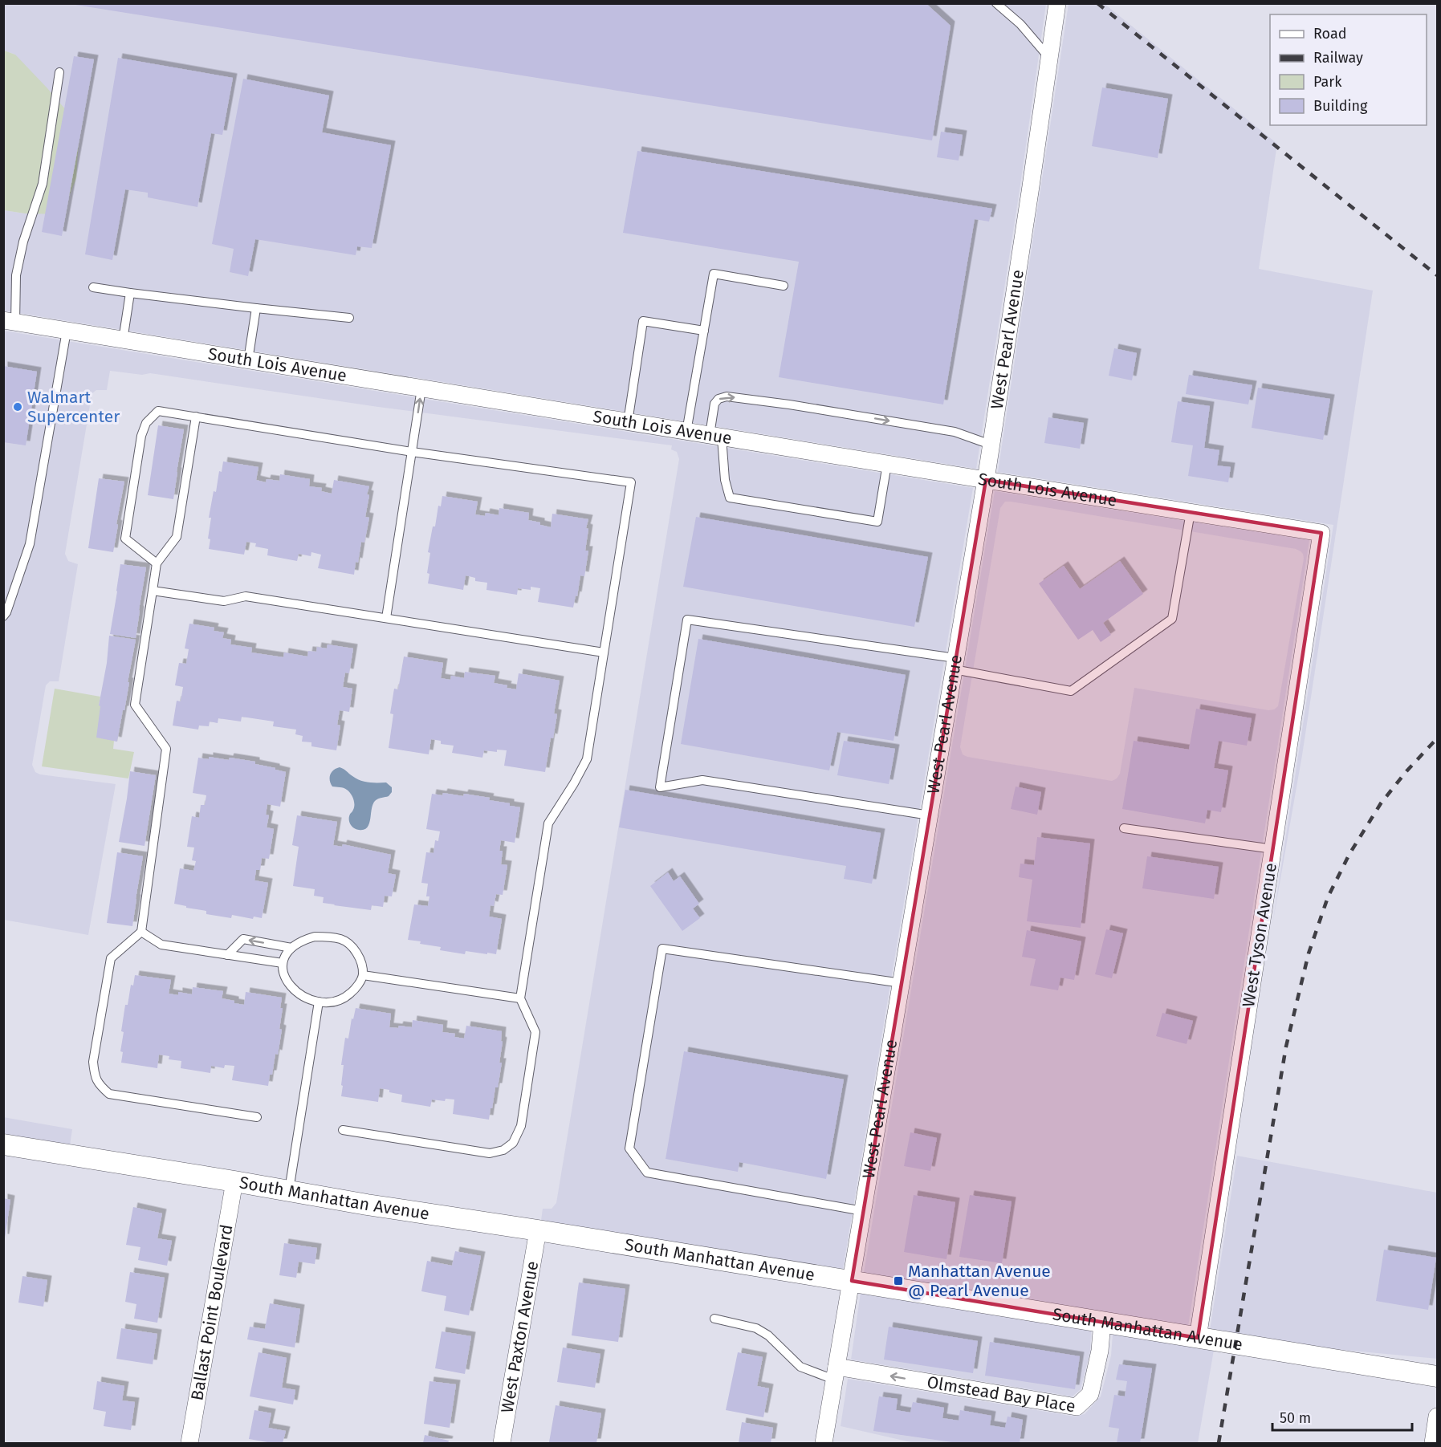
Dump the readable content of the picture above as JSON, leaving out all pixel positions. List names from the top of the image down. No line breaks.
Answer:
{"streets":{"street":["West Pearl Avenue","South Lois Avenue","West Tyson Avenue","South Manhattan Avenue","Ballast Point Boulevard","West Paxton Avenue","Olmstead Bay Place"]},"crossings":[["West Pearl Avenue","South Lois Avenue"],["West Pearl Avenue","South Manhattan Avenue"],["West Pearl Avenue","Olmstead Bay Place"],["South Lois Avenue","West Tyson Avenue"],["West Tyson Avenue","South Manhattan Avenue"],["South Manhattan Avenue","Ballast Point Boulevard"],["South Manhattan Avenue","West Paxton Avenue"],["South Manhattan Avenue","Olmstead Bay Place"]],"one_way":["Olmstead Bay Place"],"places":{"other":["Walmart Supercenter"],"transit":["Manhattan Avenue @ Pearl Avenue"]},"legend":["Road","Railway","Park","Building"],"scale_bar":"50 m"}
